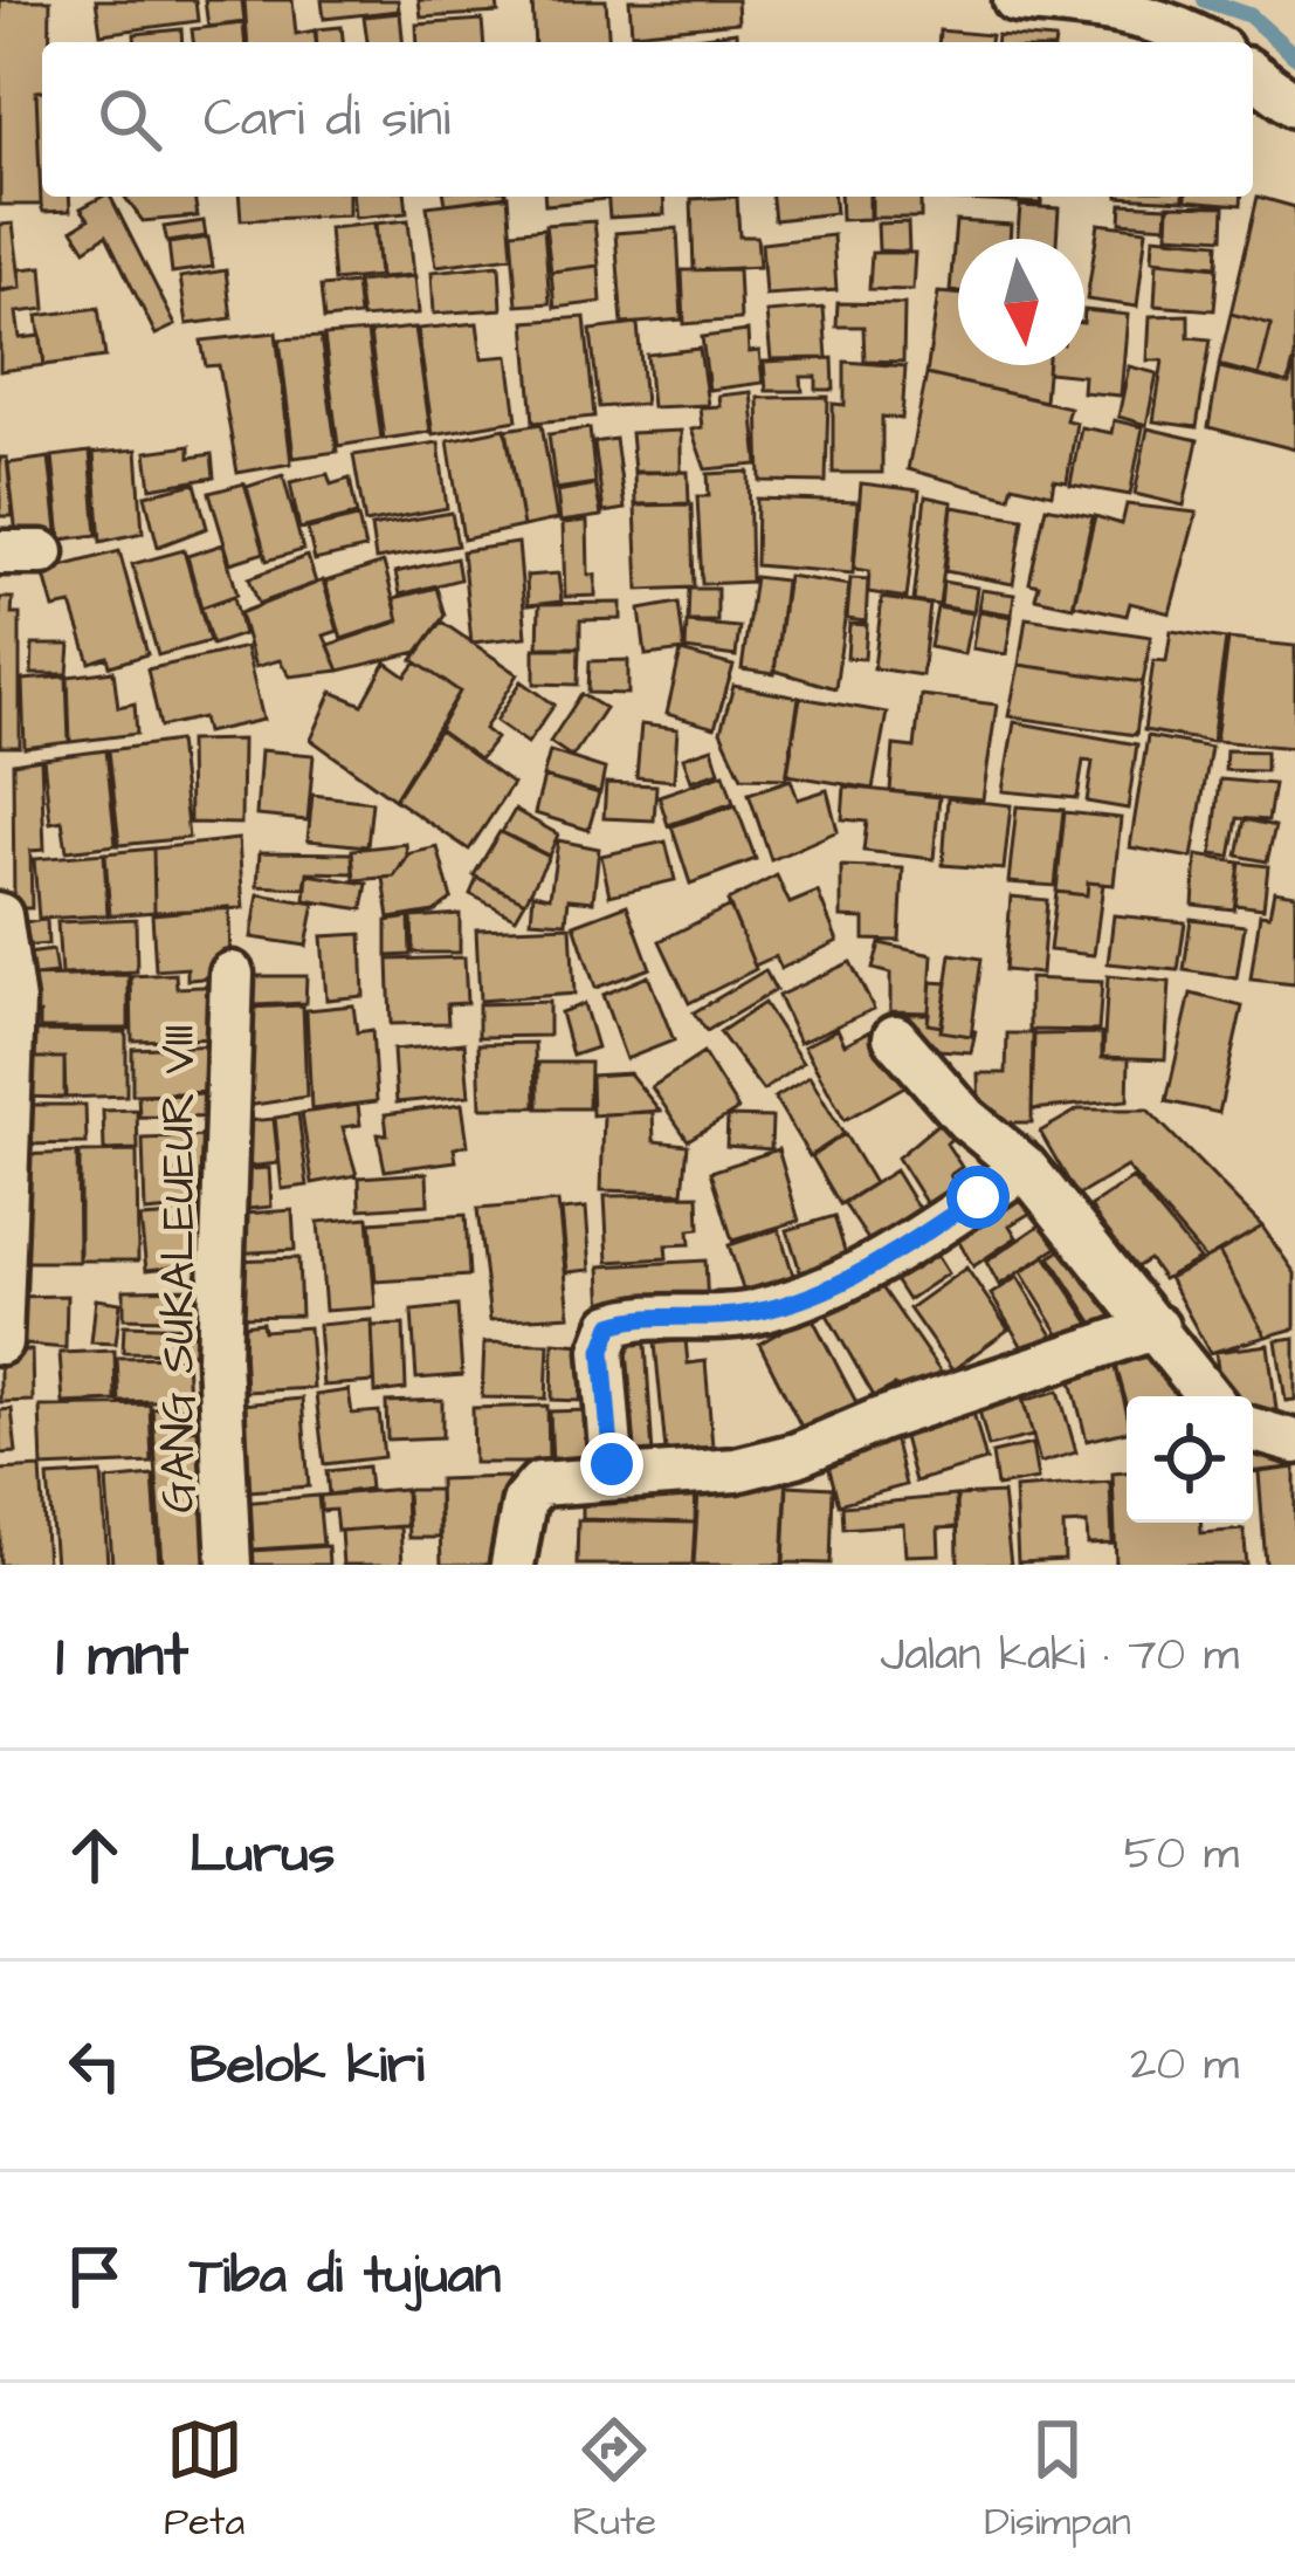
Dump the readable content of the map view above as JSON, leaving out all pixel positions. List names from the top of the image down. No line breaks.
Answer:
{"streets":{"street":["GANG SUKALEUEUR VIII"]},"north":"bottom","page":{"search":"Cari di sini","heading":["1 mnt","Jalan kaki · 70 m"],"list":[["Lurus","50 m"],["Belok kiri","20 m"],"Tiba di tujuan"],"nav":["Peta","Rute","Disimpan"]}}
